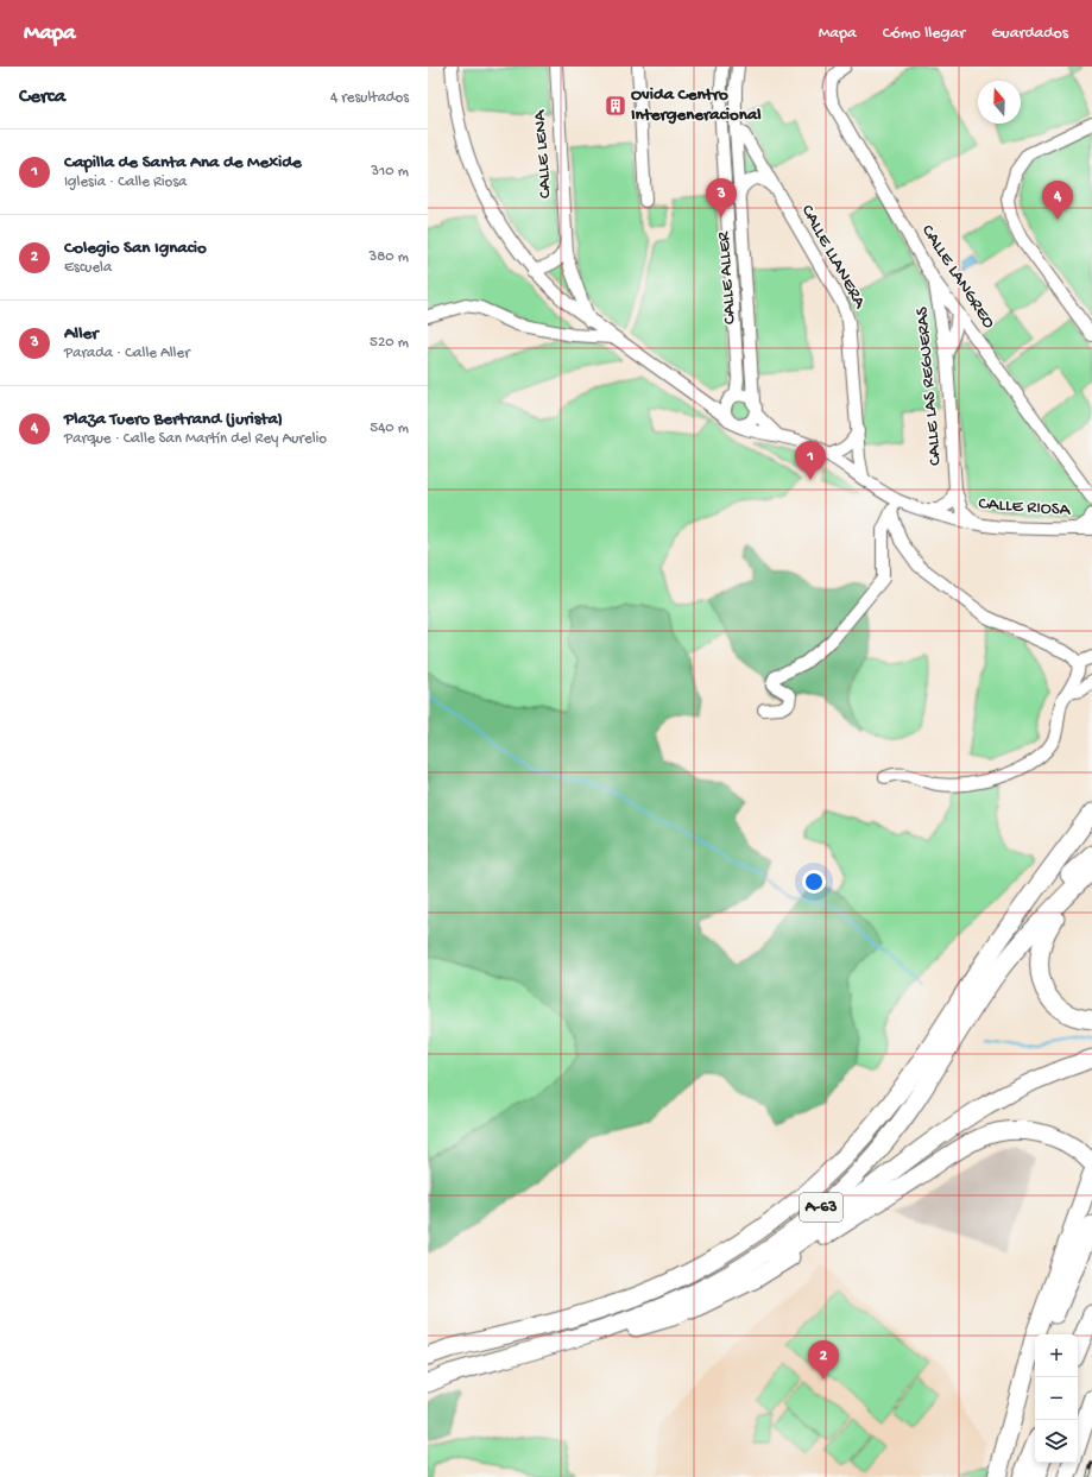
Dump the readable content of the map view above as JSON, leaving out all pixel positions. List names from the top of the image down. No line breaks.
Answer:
{"streets":{"highway":["A-63"],"street":["CALLE LENA","CALLE LLANERA","CALLE LANGREO","CALLE ALLER","CALLE LAS REGUERAS","CALLE RIOSA"]},"crossings":[["CALLE LLANERA","CALLE ALLER"],["CALLE LLANERA","CALLE RIOSA"],["CALLE LANGREO","CALLE LAS REGUERAS"],["CALLE ALLER","CALLE RIOSA"],["CALLE LAS REGUERAS","CALLE RIOSA"]],"places":{"building":["Ovida Centro Intergeneracional"]},"north":"top","page":{"header":"Mapa","nav":["Mapa","Cómo llegar","Guardados"],"heading":["Cerca","4 resultados"],"list":[{"mark":"1","name":"Capilla de Santa Ana de Mexide","note":"Iglesia · Calle Riosa","value":"310 m"},{"mark":"2","name":"Colegio San Ignacio","note":"Escuela","value":"380 m"},{"mark":"3","name":"Aller","note":"Parada · Calle Aller","value":"520 m"},{"mark":"4","name":"Plaza Tuero Bertrand (jurista)","note":"Parque · Calle San Martín del Rey Aurelio","value":"540 m"}],"pins":["3","4","1","2"],"map_buttons":["+","−"]}}
